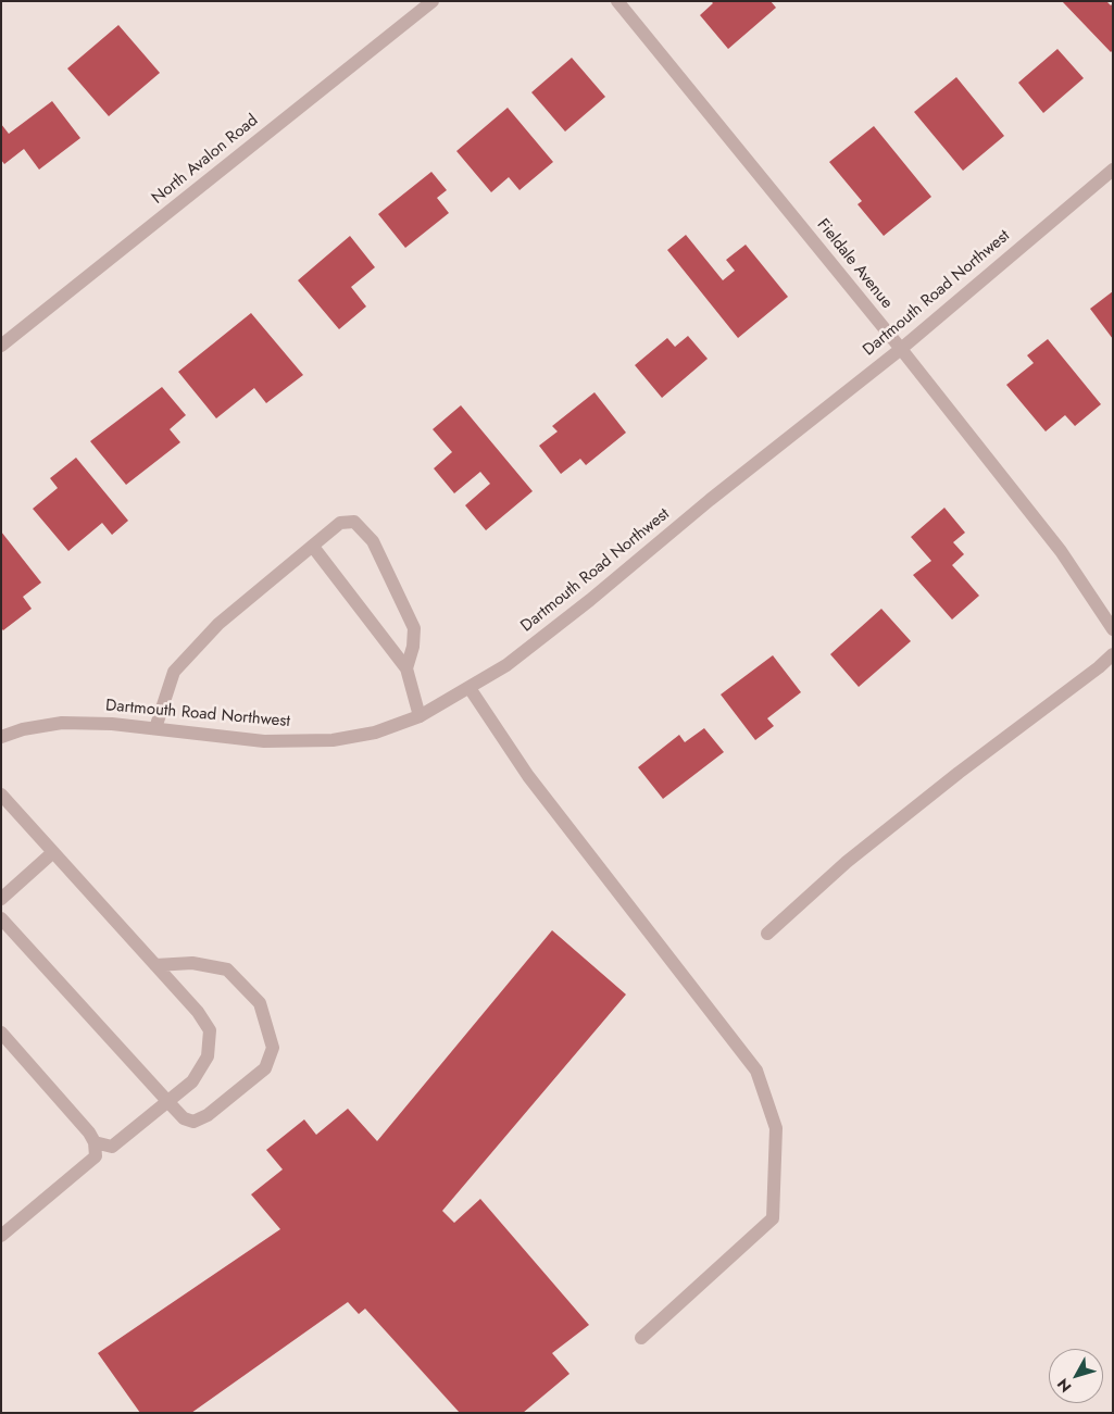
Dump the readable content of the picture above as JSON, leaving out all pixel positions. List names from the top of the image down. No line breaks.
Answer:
{"streets":{"street":["North Avalon Road","Fieldale Avenue","Dartmouth Road Northwest"]},"crossings":[["Fieldale Avenue","Dartmouth Road Northwest"]],"north":"bottom left"}
